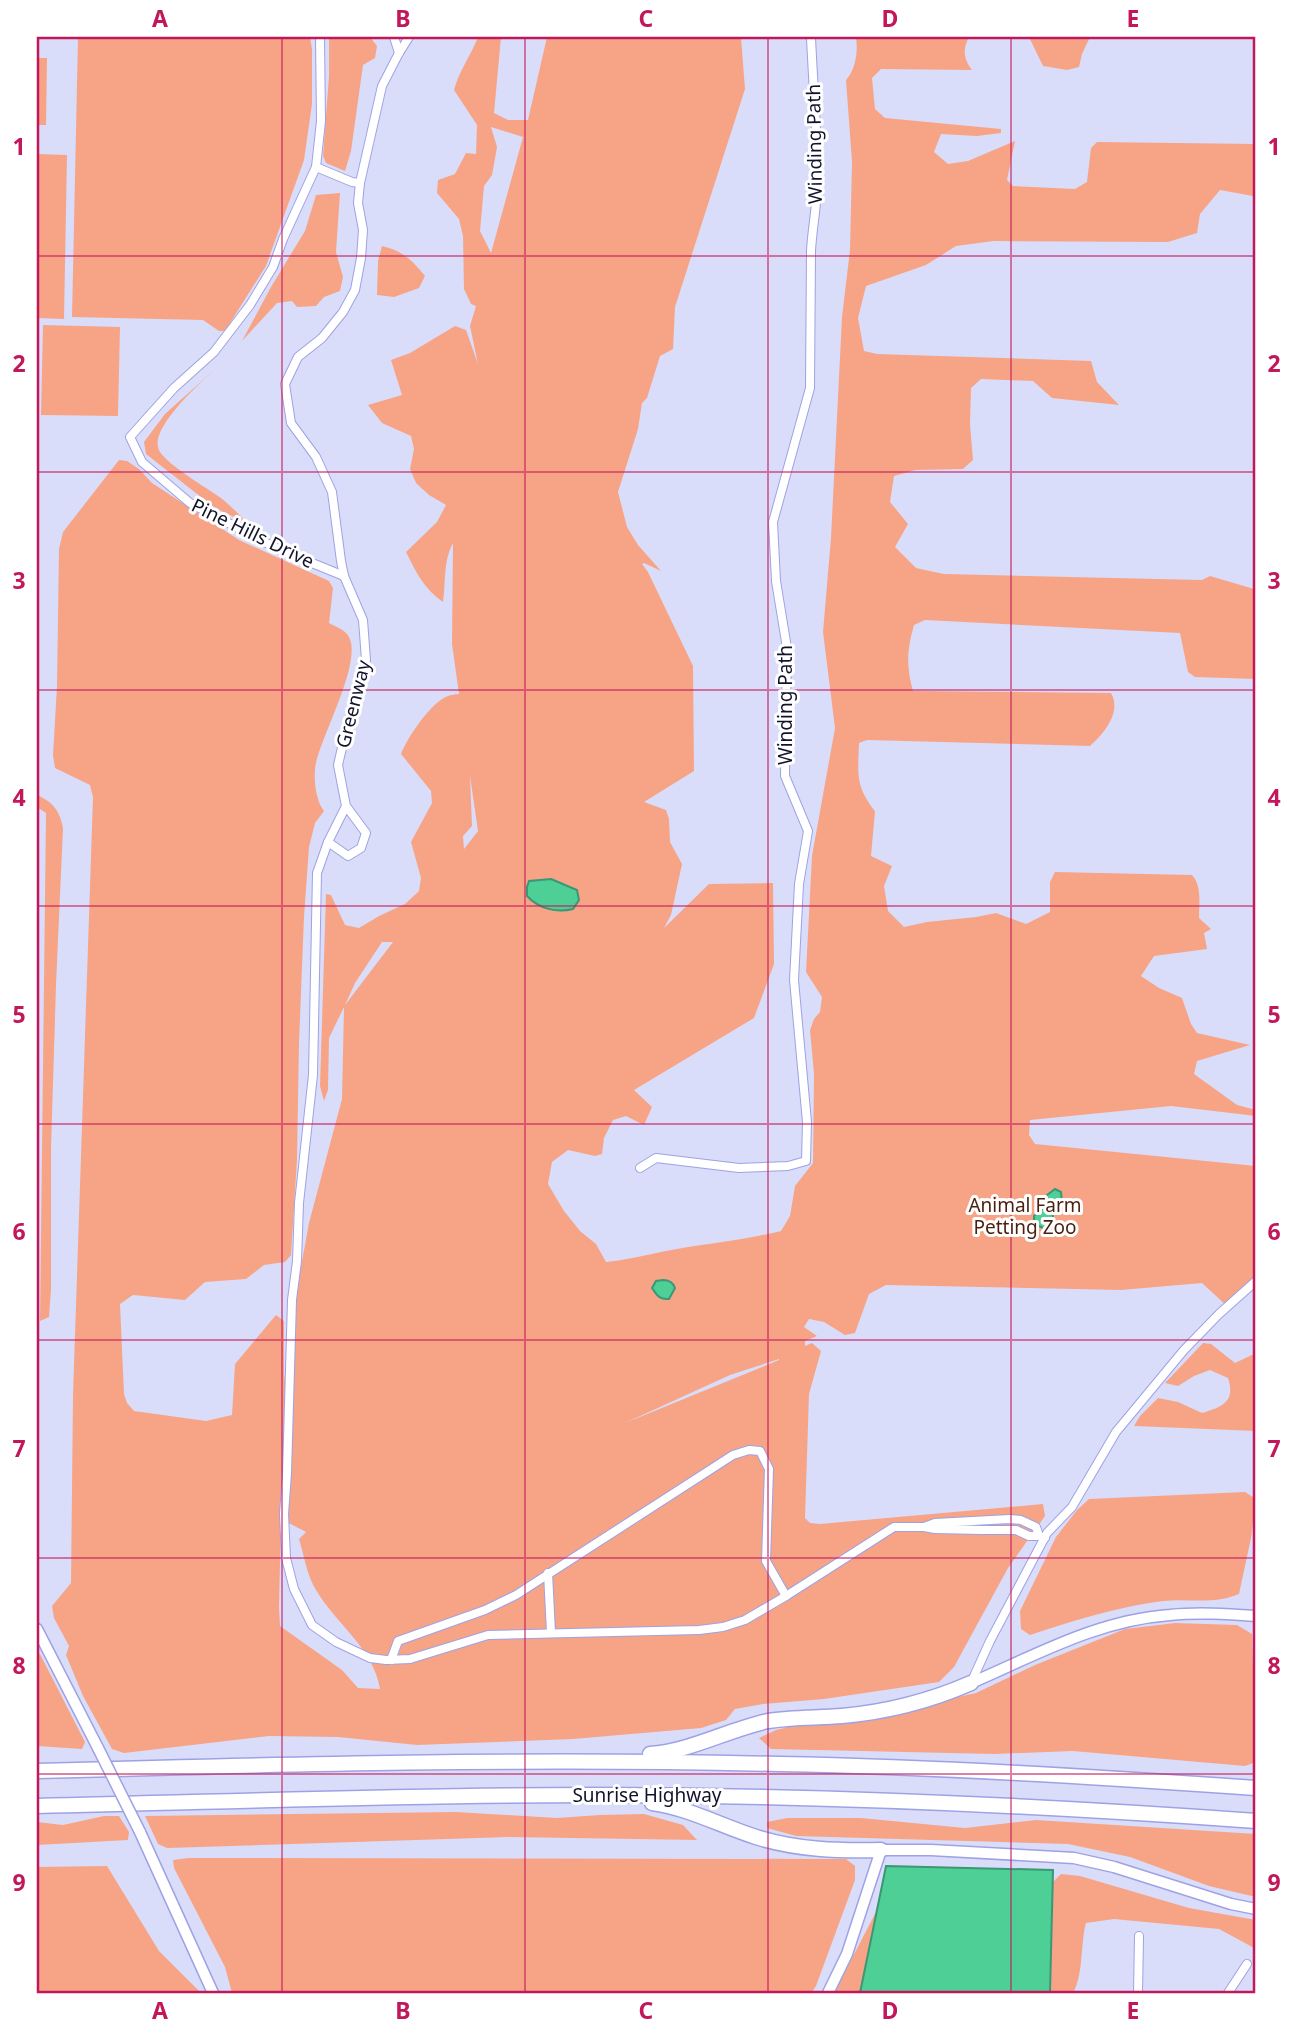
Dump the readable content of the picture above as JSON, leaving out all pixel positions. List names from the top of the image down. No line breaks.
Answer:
{"streets":{"highway":["Sunrise Highway"],"street":["Winding Path","Pine Hills Drive","Greenway"]},"crossings":[["Pine Hills Drive","Greenway"]],"parks":["Animal Farm Petting Zoo"],"grid":{"columns":["A","B","C","D","E"],"rows":["1","2","3","4","5","6","7","8","9"]}}
